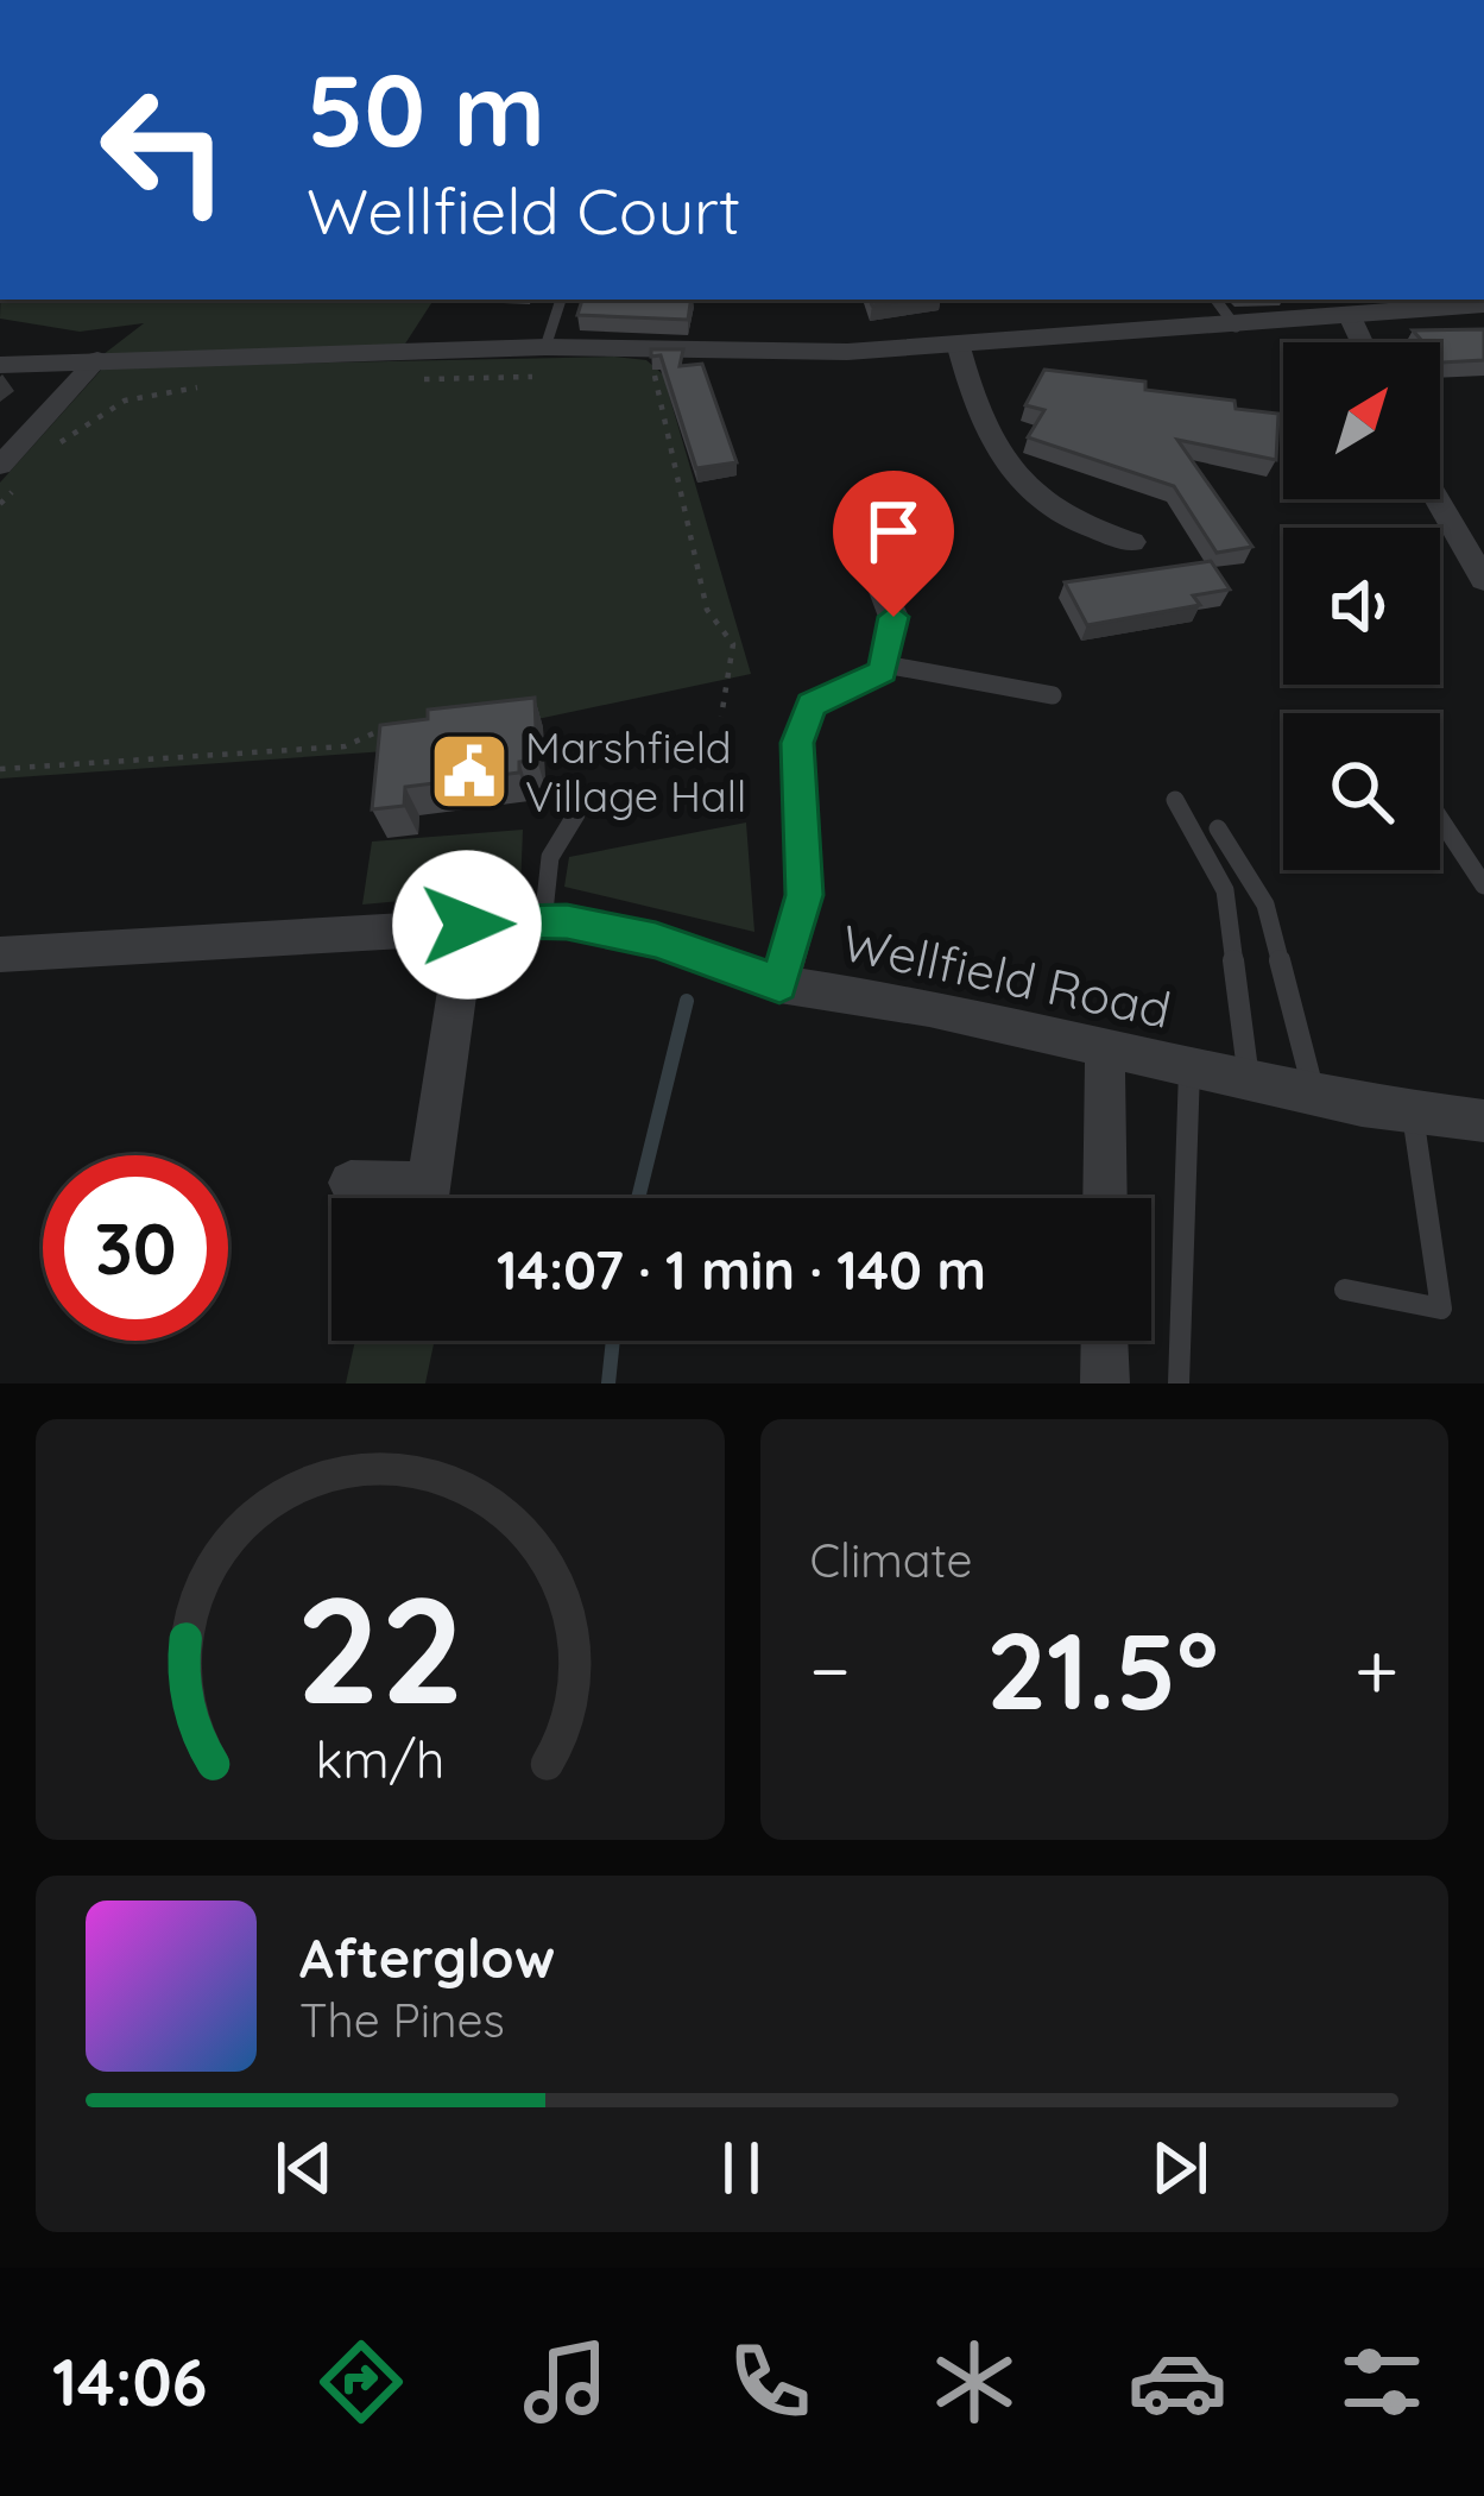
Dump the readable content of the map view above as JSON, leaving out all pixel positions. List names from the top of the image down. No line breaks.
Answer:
{"streets":{"street":["Wellfield Road"]},"places":{"public building":["Marshfield Village Hall"]},"north":"top right","page":{"turn":["50 m","Wellfield Court"],"limit":"30","trip":"14:07 · 1 min · 140 m","tile":"Climate","heat":["−","21.5°","+"],"song":["Afterglow","The Pines"],"tabs":"14:06","gauge":["22","km/h"]}}
